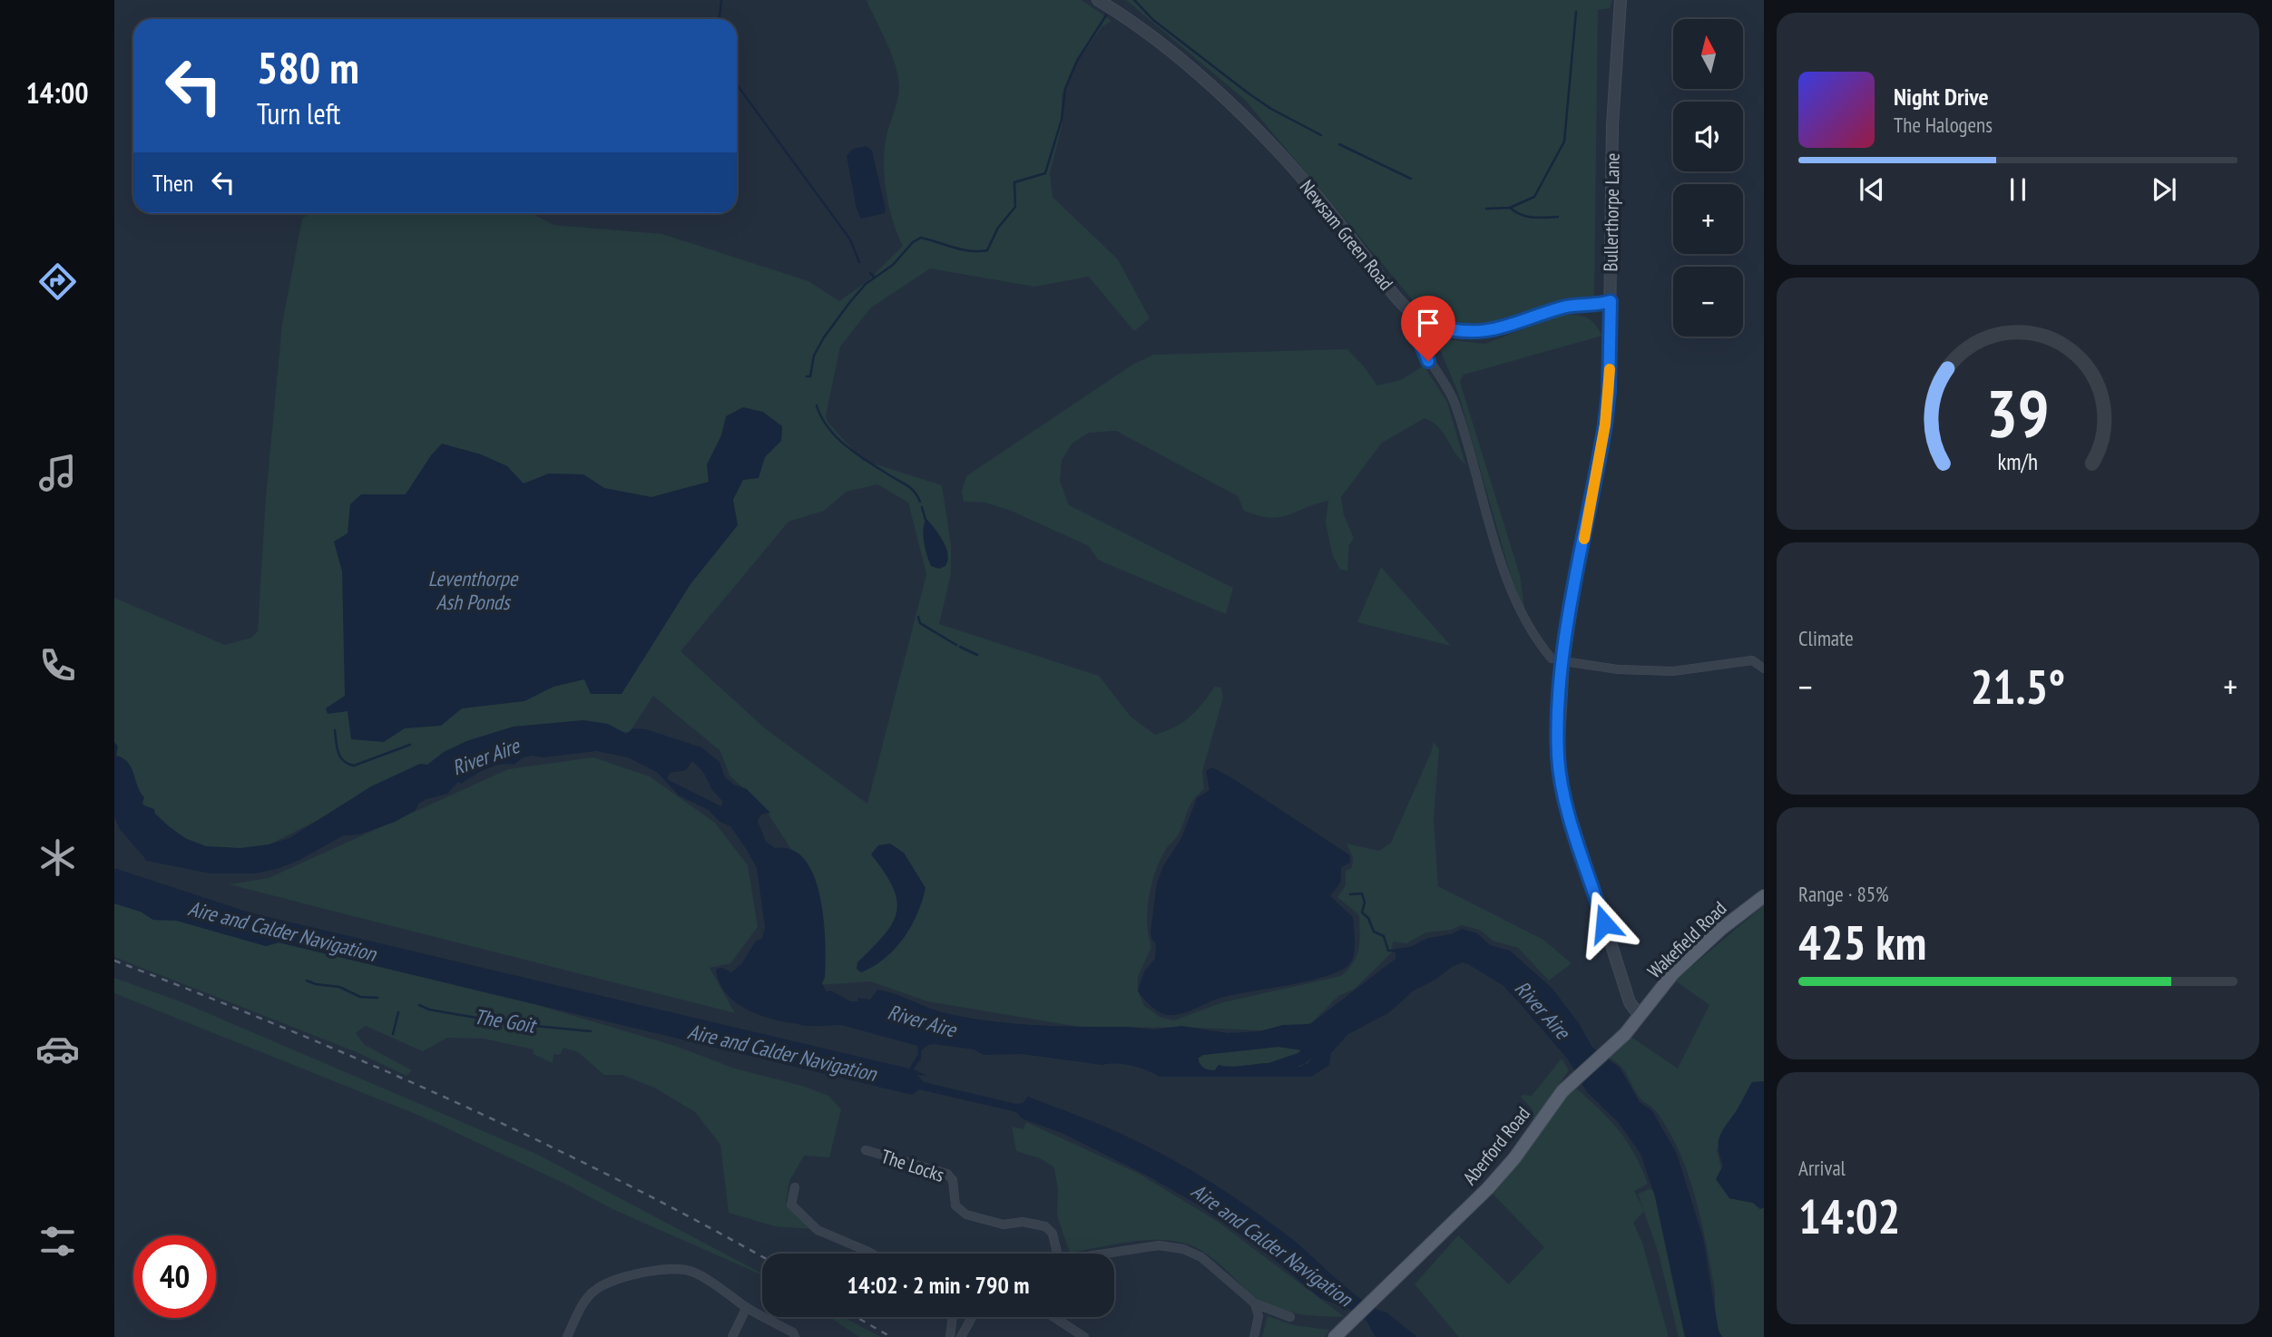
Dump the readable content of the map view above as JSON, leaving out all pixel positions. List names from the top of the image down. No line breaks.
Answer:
{"streets":{"main road":["Wakefield Road","Aberford Road"],"street":["Bullerthorpe Lane","Newsam Green Road","The Locks"]},"crossings":[["Bullerthorpe Lane","Wakefield Road"],["Bullerthorpe Lane","Aberford Road"],["Wakefield Road","Aberford Road"]],"water":["Leventhorpe Ash Ponds","River Aire","Aire and Calder Navigation","The Goit"],"north":"top","page":{"tabs":"14:00","map_buttons":["+","−"],"turn":["580 m","Turn left"],"song":["Night Drive","The Halogens"],"then":"Then","tile":["Climate",["Range · 85%","425 km"],["Arrival","14:02"]],"heat":["−","21.5°","+"],"limit":"40","trip":"14:02 · 2 min · 790 m","gauge":["39","km/h"]}}
